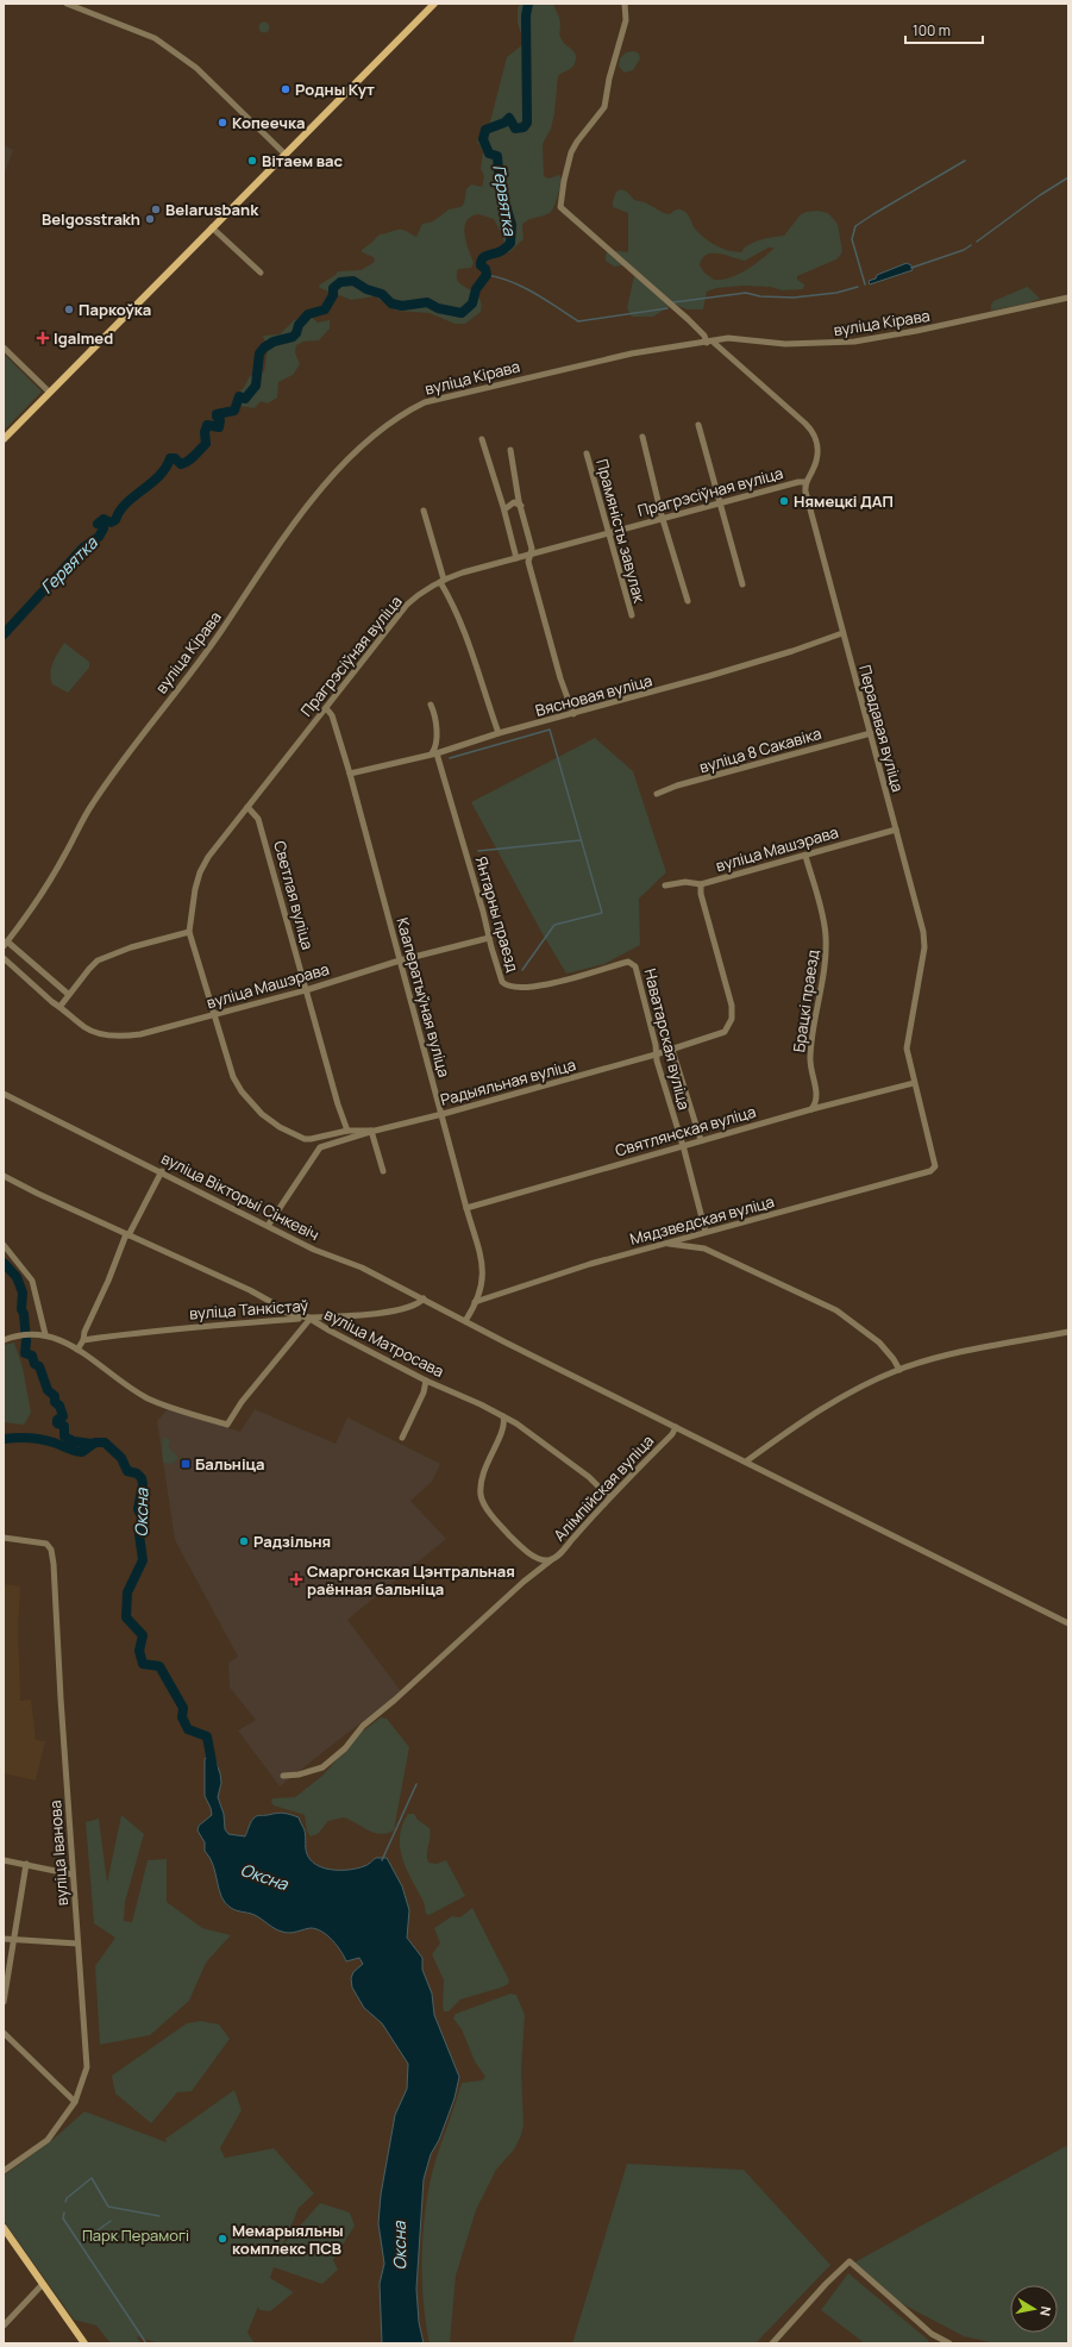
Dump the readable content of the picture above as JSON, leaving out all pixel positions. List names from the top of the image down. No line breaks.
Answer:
{"streets":{"street":["вуліца Кірава","Прагрэсіўная вуліца","Прамяністы завулак","Вясновая вуліца","Перадавая вуліца","вуліца 8 Сакавіка","вуліца Машэрава","Светлая вуліца","Янтарны праезд","Кааператыўная вуліца","Брацкі праезд","Наватарская вуліца","Радыяльная вуліца","Святлянская вуліца","вуліца Вікторыі Сінкевіч","Мядзведская вуліца","вуліца Танкістаў","вуліца Матросава","Алімпійская вуліца","вуліца Іванова"]},"crossings":[["Прагрэсіўная вуліца","Прамяністы завулак"],["Прагрэсіўная вуліца","Перадавая вуліца"],["Прагрэсіўная вуліца","вуліца Машэрава"],["Прагрэсіўная вуліца","Светлая вуліца"],["Прагрэсіўная вуліца","Кааператыўная вуліца"],["Вясновая вуліца","Перадавая вуліца"],["Вясновая вуліца","Янтарны праезд"],["Вясновая вуліца","Кааператыўная вуліца"],["Перадавая вуліца","вуліца 8 Сакавіка"],["Перадавая вуліца","вуліца Машэрава"],["Перадавая вуліца","Святлянская вуліца"],["Перадавая вуліца","Мядзведская вуліца"],["вуліца Машэрава","Светлая вуліца"],["вуліца Машэрава","Янтарны праезд"],["вуліца Машэрава","Кааператыўная вуліца"],["вуліца Машэрава","Брацкі праезд"],["вуліца Машэрава","Радыяльная вуліца"],["Светлая вуліца","Радыяльная вуліца"],["Янтарны праезд","Наватарская вуліца"],["Кааператыўная вуліца","Радыяльная вуліца"],["Кааператыўная вуліца","Святлянская вуліца"],["Кааператыўная вуліца","вуліца Вікторыі Сінкевіч"],["Кааператыўная вуліца","Мядзведская вуліца"],["Наватарская вуліца","Радыяльная вуліца"],["Наватарская вуліца","Святлянская вуліца"],["Наватарская вуліца","Мядзведская вуліца"],["вуліца Вікторыі Сінкевіч","вуліца Танкістаў"],["вуліца Вікторыі Сінкевіч","Алімпійская вуліца"],["вуліца Танкістаў","вуліца Матросава"],["вуліца Матросава","Алімпійская вуліца"]],"water":["Гервятка","Оксна"],"parks":["Парк Перамогі"],"places":{"other":["Родны Кут","Копеечка","Вітаем вас","Belarusbank","Belgosstrakh","Паркоўка","Нямецкі ДАП","Радзільня","Мемарыяльны комплекс ПСВ"],"health":["Igalmed","Смаргонская Цэнтральная раённая бальніца"],"transit":["Бальніца"]},"scale_bar":"100 m","north":"right"}
